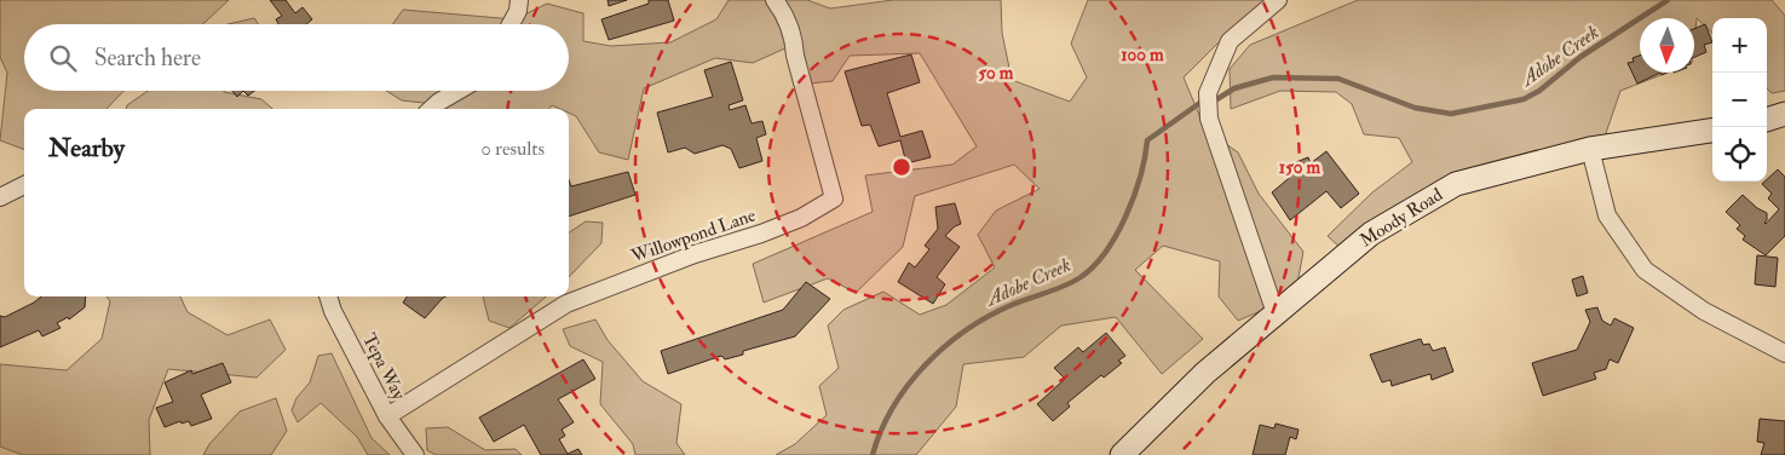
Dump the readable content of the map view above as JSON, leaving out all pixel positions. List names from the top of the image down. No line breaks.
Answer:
{"streets":{"street":["Moody Road","Willowpond Lane","Tepa Way"]},"crossings":[["Willowpond Lane","Tepa Way"]],"water":["Adobe Creek"],"north":"bottom","page":{"map_buttons":["+","−"],"search":"Search here","heading":["Nearby","0 results"]},"rings":["100 m","50 m","150 m"]}
